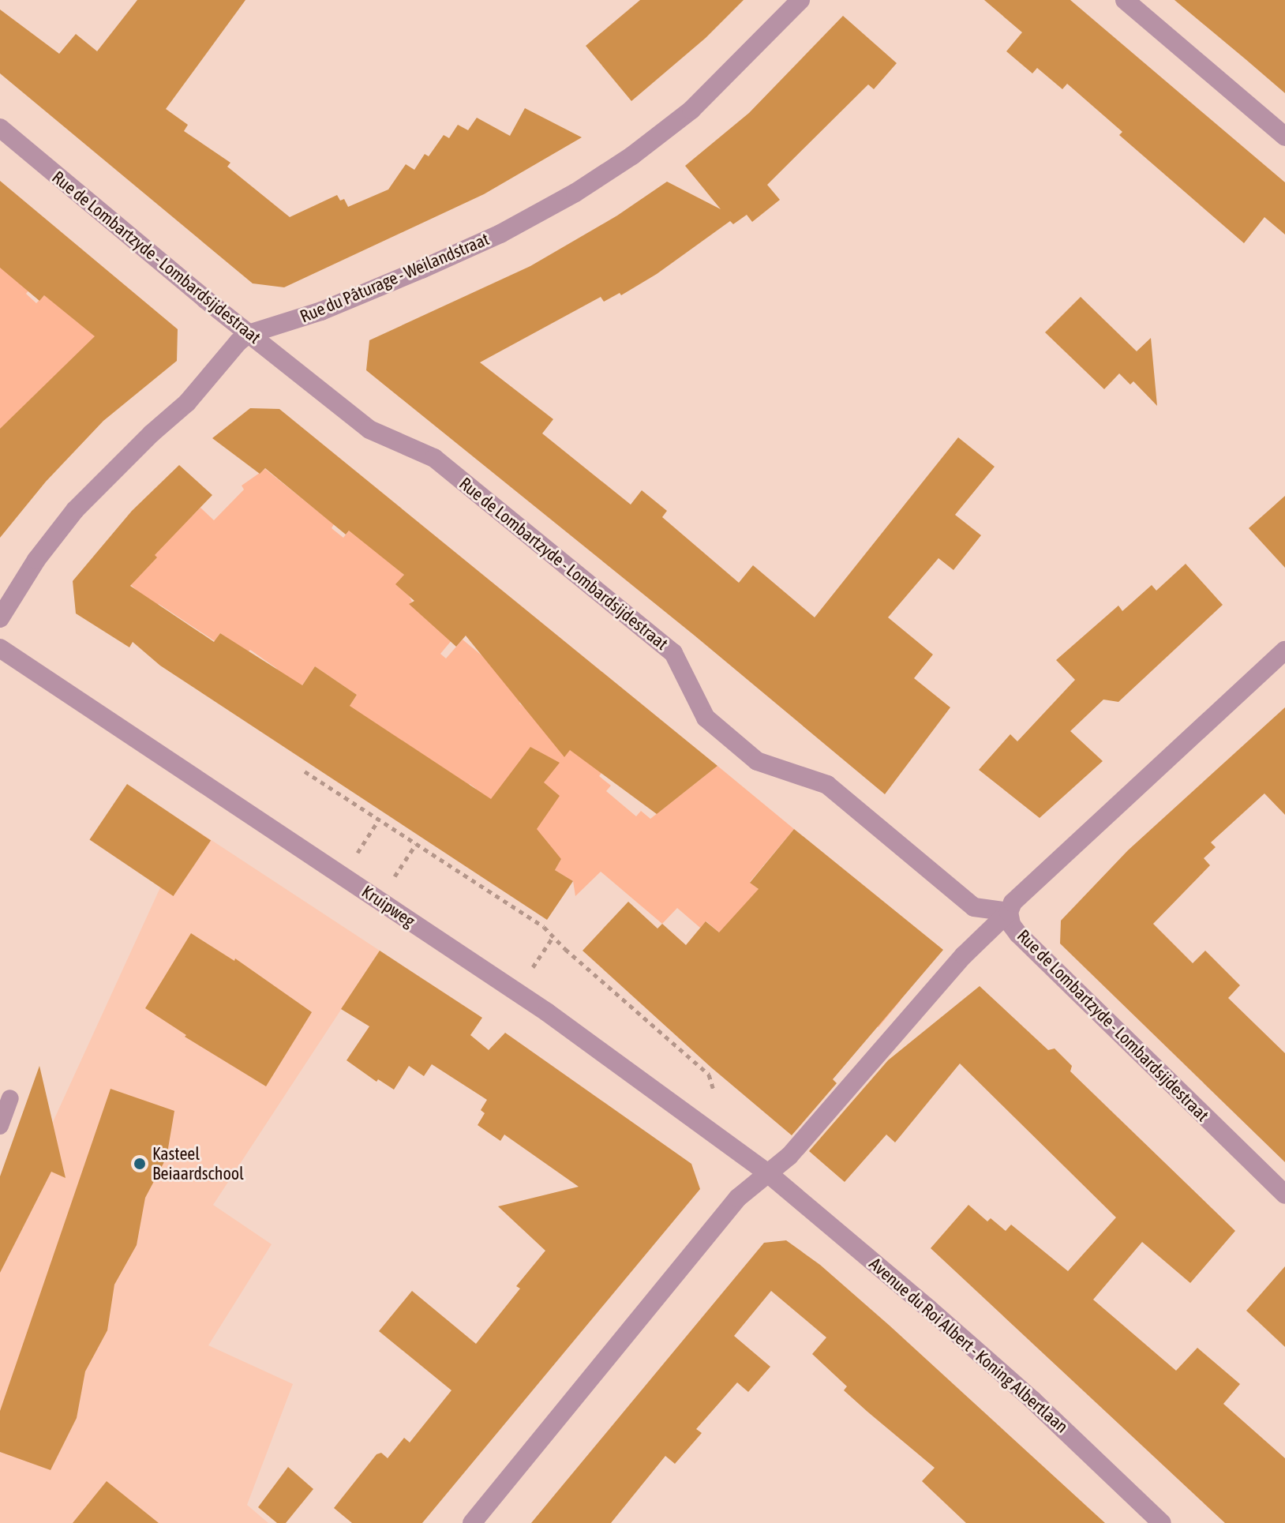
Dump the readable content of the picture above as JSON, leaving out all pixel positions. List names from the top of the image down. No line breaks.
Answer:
{"streets":{"street":["Rue de Lombartzyde - Lombardsijdestraat","Rue du Pâturage - Weilandstraat","Kruipweg","Avenue du Roi Albert - Koning Albertlaan"]},"crossings":[["Rue de Lombartzyde - Lombardsijdestraat","Rue du Pâturage - Weilandstraat"],["Kruipweg","Avenue du Roi Albert - Koning Albertlaan"]],"places":["Kasteel Beiaardschool"]}
